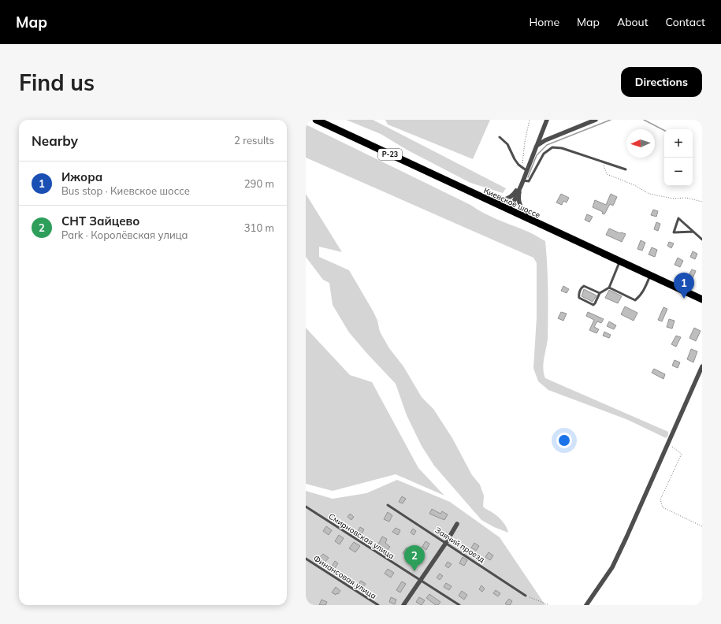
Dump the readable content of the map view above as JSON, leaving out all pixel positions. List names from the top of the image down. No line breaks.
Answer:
{"streets":{"main road":["Р-23","Киевское шоссе"],"lane":["Смирновская улица","Заячий проезд","Финансовая улица"]},"north":"left","page":{"header":"Map","nav":["Home","Map","About","Contact"],"buttons":"Directions","title":"Find us","heading":["Nearby","2 results"],"map_buttons":["+","−"],"list":[{"mark":"1","name":"Ижора","note":"Bus stop · Киевское шоссе","value":"290 m"},{"mark":"2","name":"СНТ Зайцево","note":"Park · Королёвская улица","value":"310 m"}],"pins":["1","2"]}}
